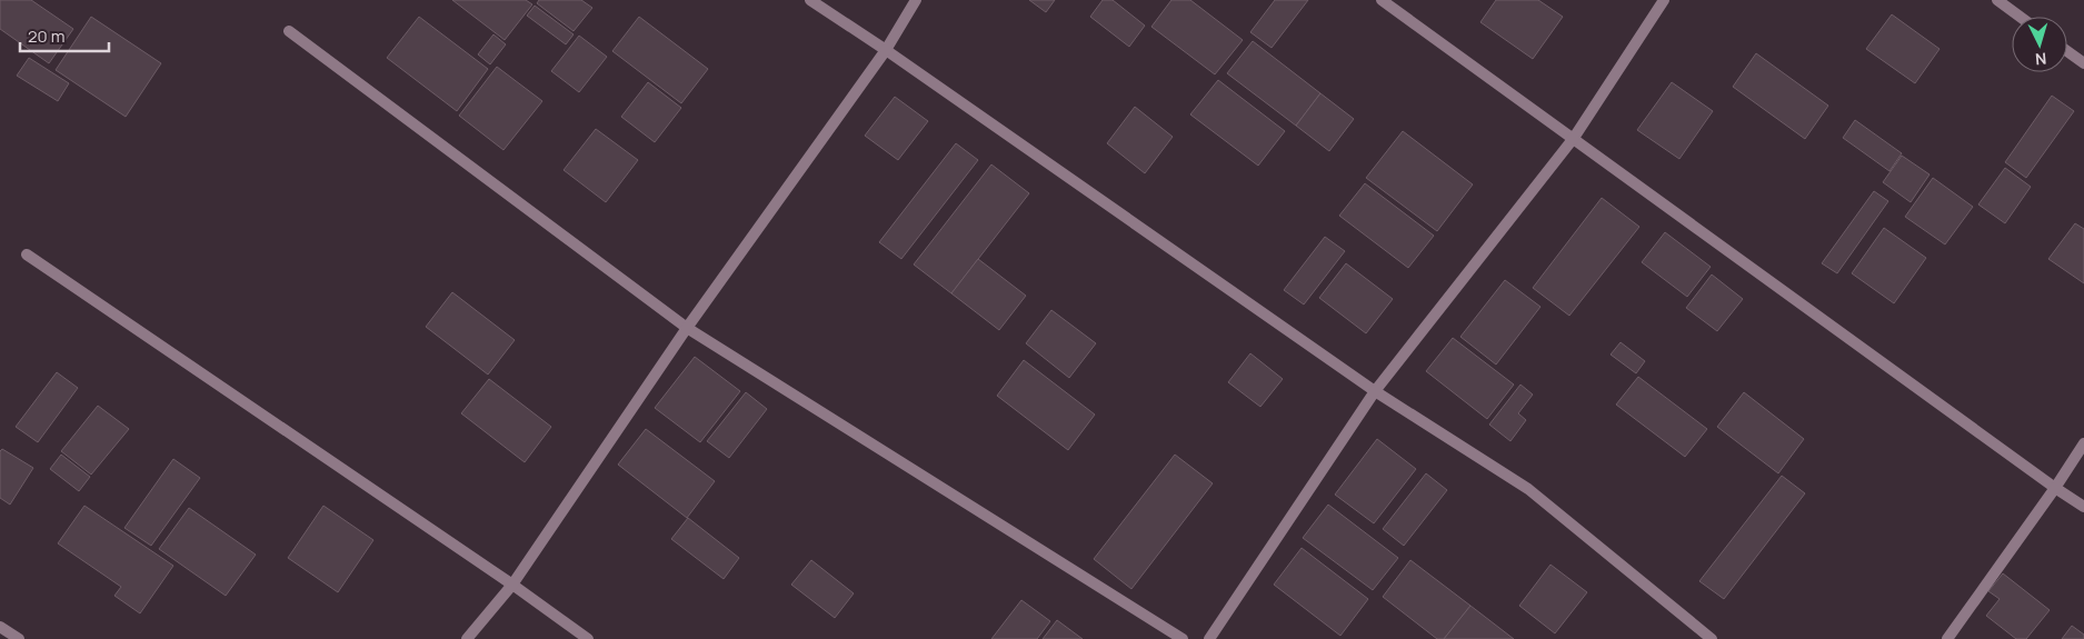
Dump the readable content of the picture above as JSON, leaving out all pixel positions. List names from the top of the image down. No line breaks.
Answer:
{"scale_bar":"20 m","north":"bottom"}
